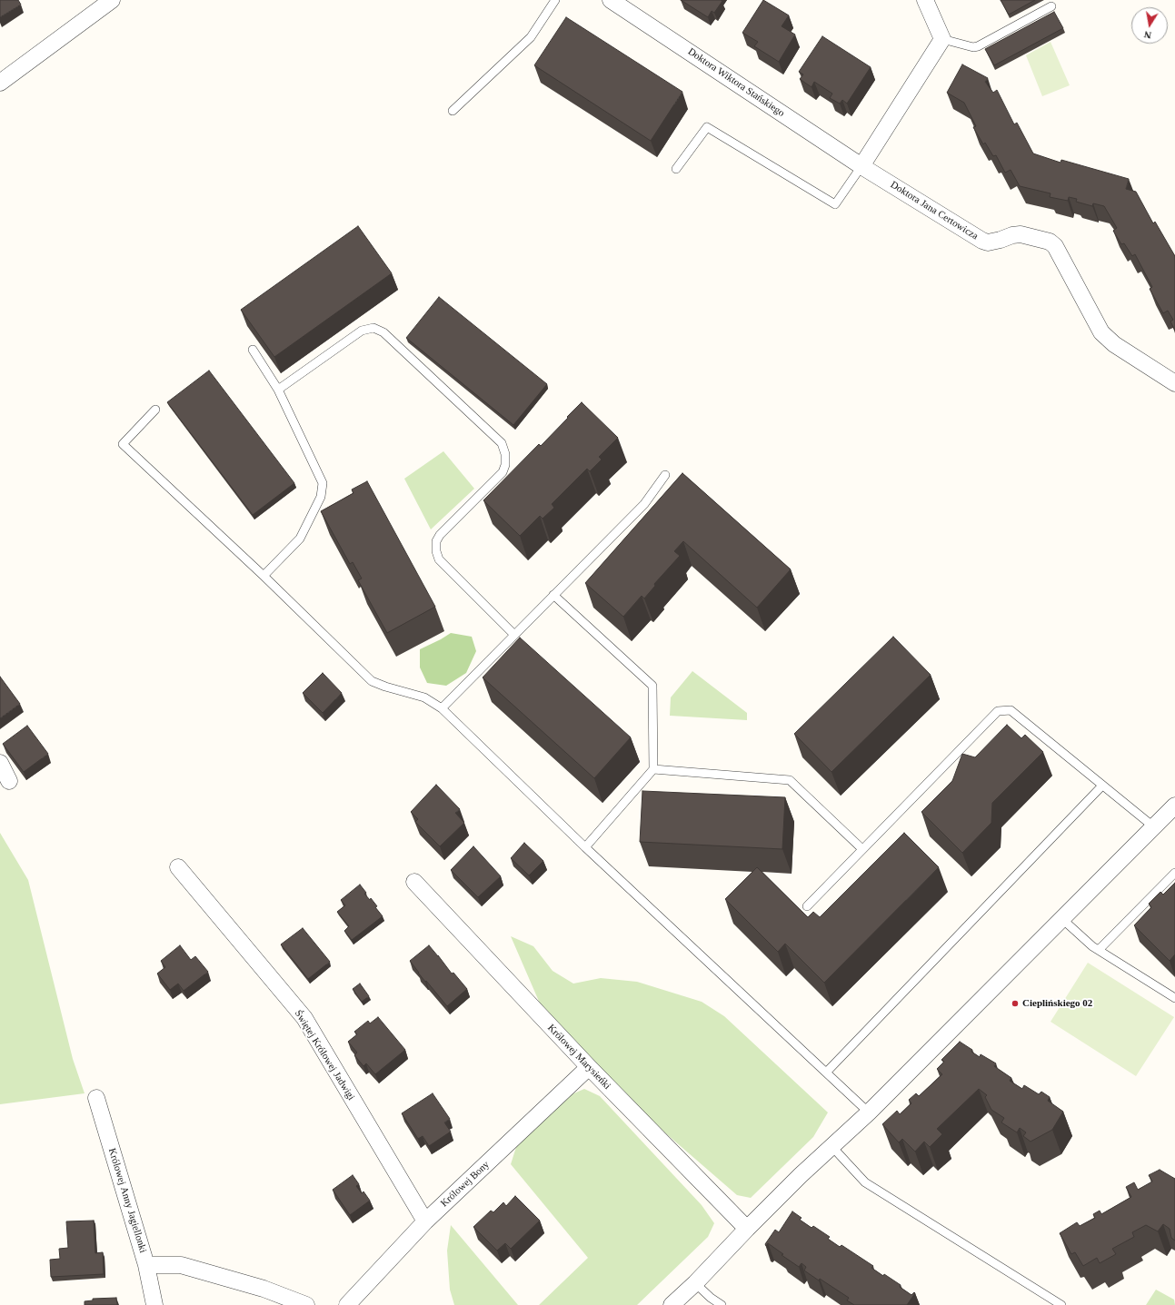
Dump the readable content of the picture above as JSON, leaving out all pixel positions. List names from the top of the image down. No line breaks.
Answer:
{"streets":{"street":["Doktora Wiktora Stańskiego","Doktora Jana Certowicza","Świętej Królowej Jadwigi","Królowej Marysieńki","Królowej Bony","Królowej Anny Jagiellonki"]},"crossings":[["Doktora Wiktora Stańskiego","Doktora Jana Certowicza"],["Świętej Królowej Jadwigi","Królowej Bony"],["Królowej Marysieńki","Królowej Bony"]],"places":["Cieplińskiego 02"],"north":"bottom"}
